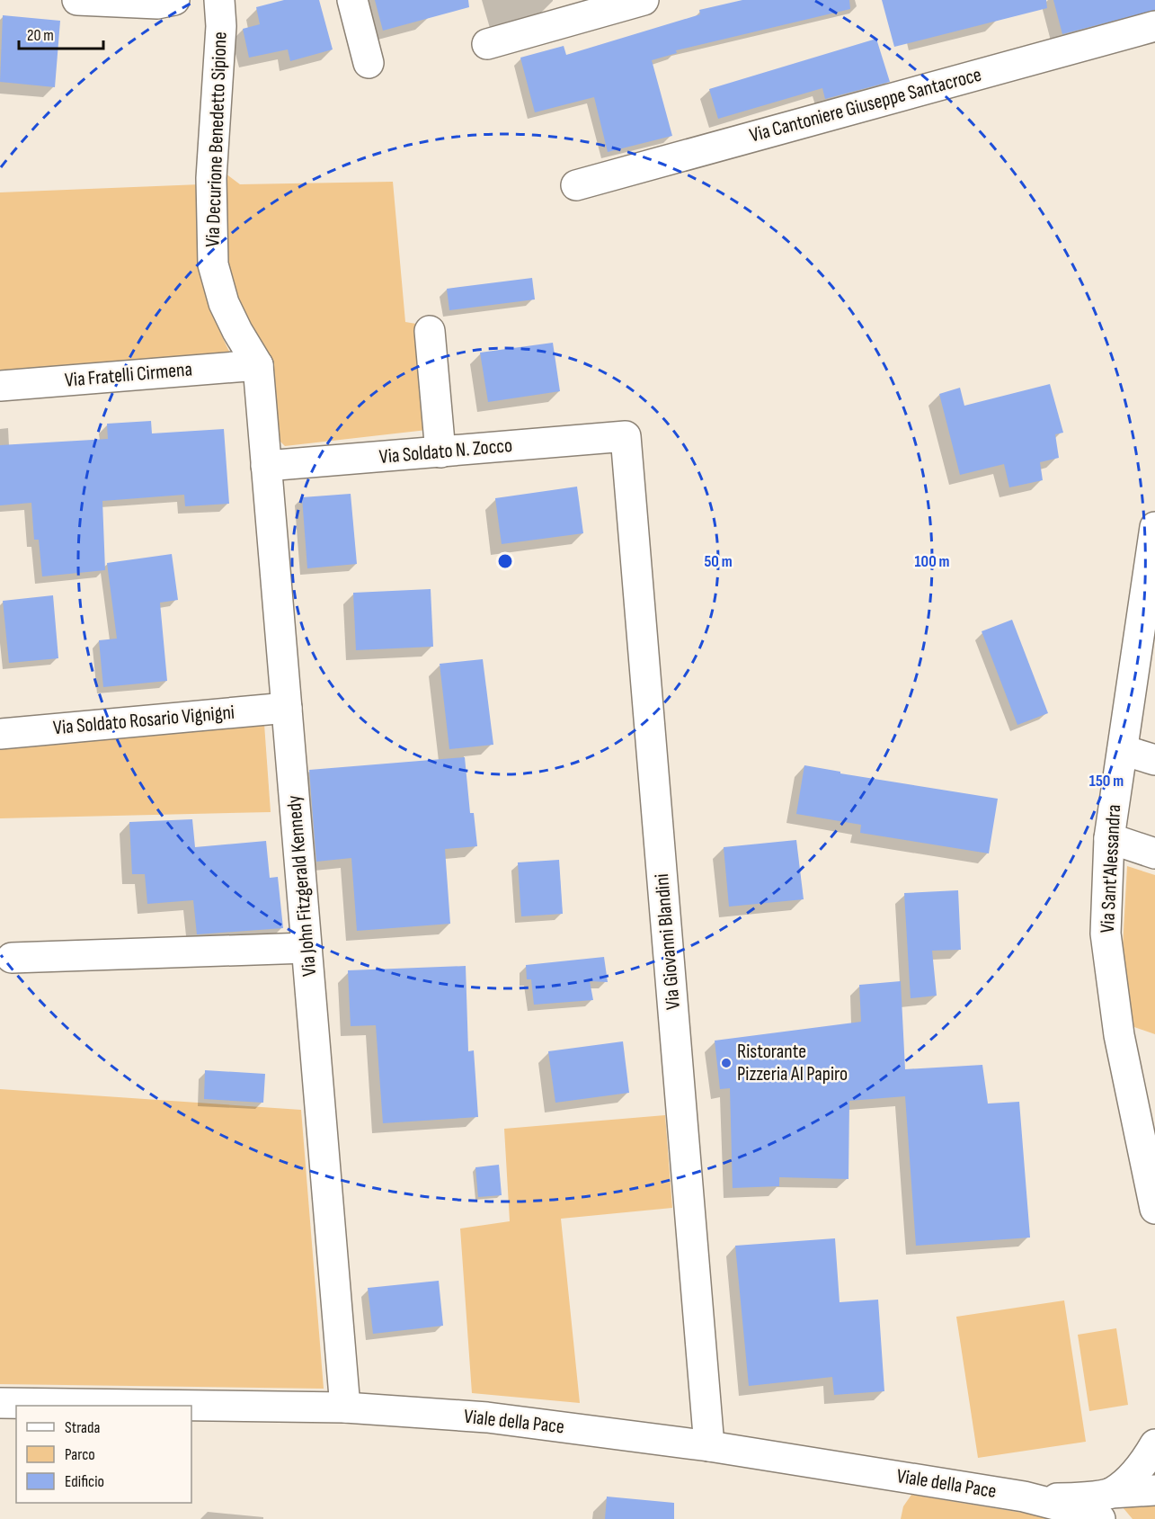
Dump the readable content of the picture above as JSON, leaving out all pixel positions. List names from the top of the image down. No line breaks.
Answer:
{"streets":{"street":["Via Cantoniere Giuseppe Santacroce","Via Decurione Benedetto Sipione","Via Fratelli Cirmena","Via Soldato N. Zocco","Via Soldato Rosario Vignigni","Via Sant'Alessandra","Via John Fitzgerald Kennedy","Via Giovanni Blandini","Viale della Pace"]},"crossings":[["Via Decurione Benedetto Sipione","Via Fratelli Cirmena"],["Via Decurione Benedetto Sipione","Via John Fitzgerald Kennedy"],["Via Fratelli Cirmena","Via John Fitzgerald Kennedy"],["Via Soldato N. Zocco","Via John Fitzgerald Kennedy"],["Via Soldato N. Zocco","Via Giovanni Blandini"],["Via Soldato Rosario Vignigni","Via John Fitzgerald Kennedy"],["Via John Fitzgerald Kennedy","Viale della Pace"],["Via Giovanni Blandini","Viale della Pace"]],"places":["Ristorante Pizzeria Al Papiro"],"legend":["Strada","Parco","Edificio"],"scale_bar":"20 m","rings":["50 m","100 m","150 m"]}
